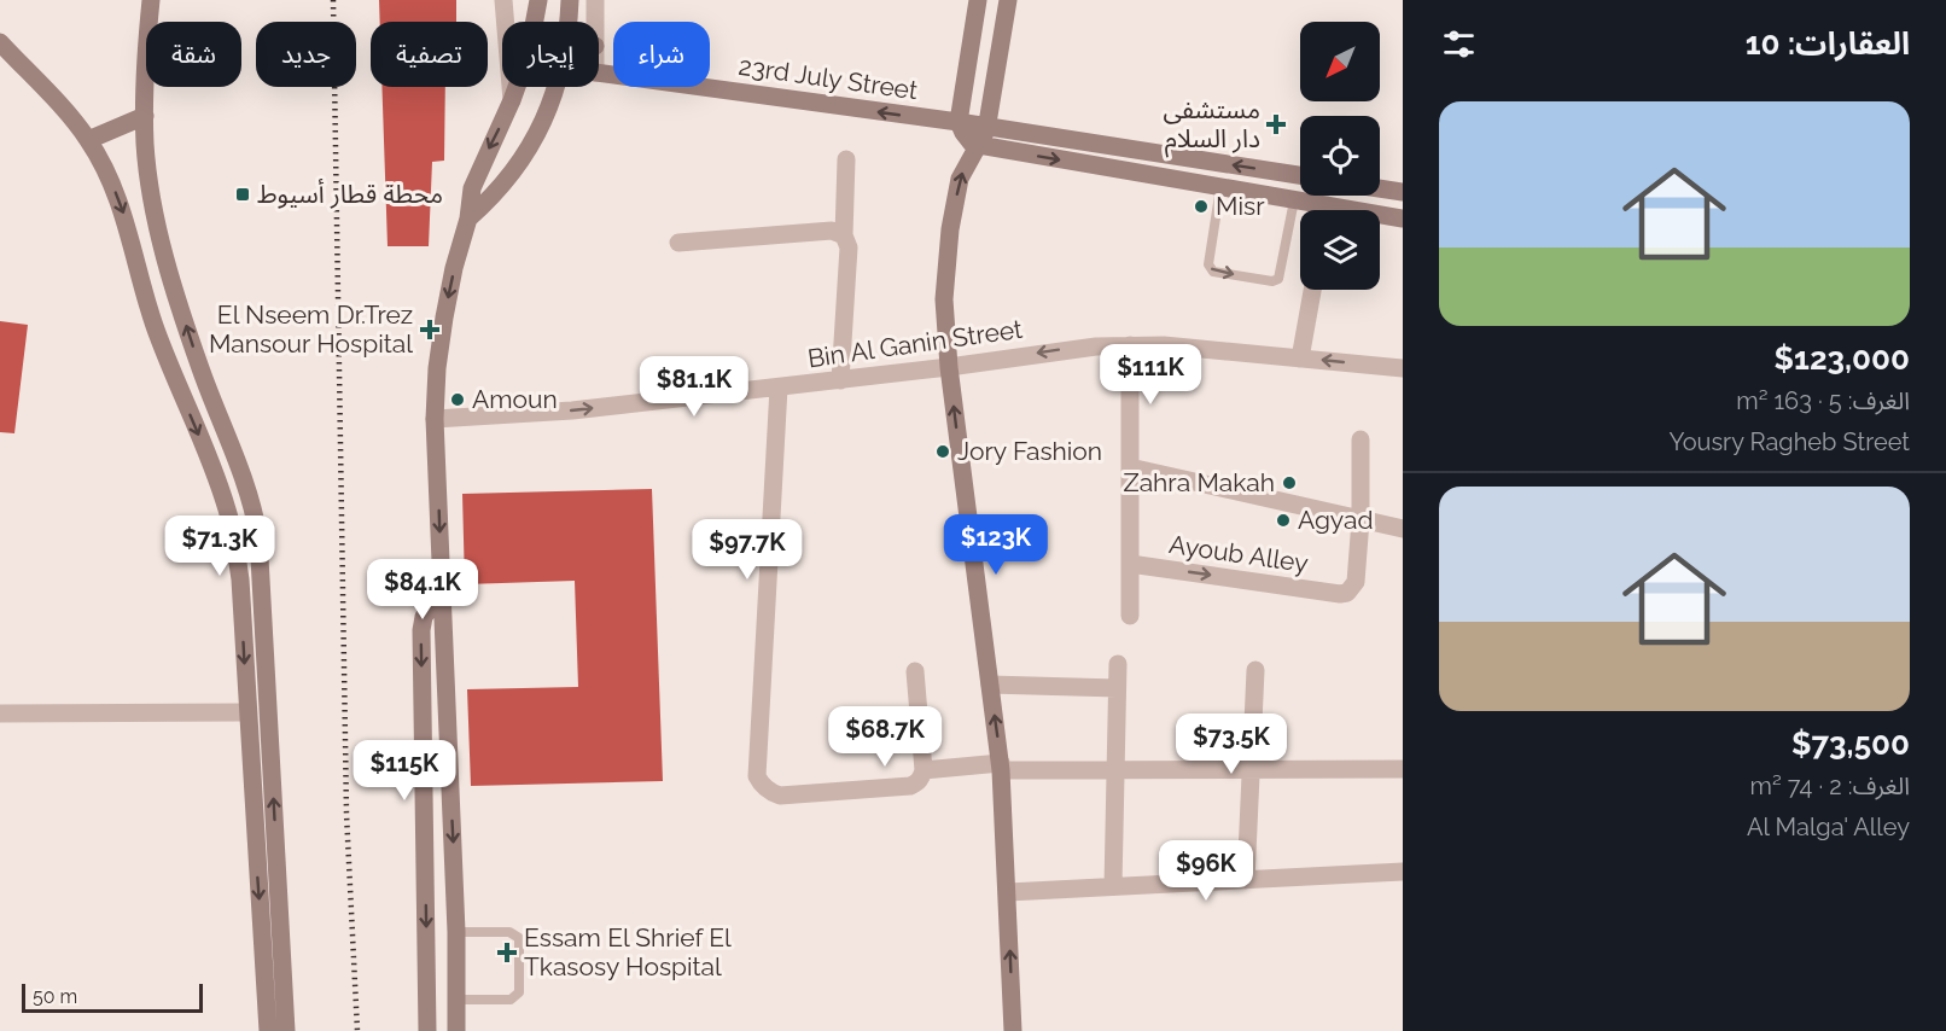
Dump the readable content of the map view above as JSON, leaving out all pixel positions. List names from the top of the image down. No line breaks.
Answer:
{"streets":{"street":["23rd July Street","Bin Al Ganin Street","Ayoub Alley"]},"places":{"health":["مستشفى دار السلام","El Nseem Dr.Trez Mansour Hospital","Essam El Shrief El Tkasosy Hospital"],"transit":["محطة قطار أسيوط"],"other":["Misr","Amoun","Jory Fashion","Zahra Makah","Agyad"]},"scale_bar":"50 m","north":"bottom left","page":{"heading":"العقارات: 10","chip":["شراء","إيجار","تصفية","جديد","شقة"],"list":[{"name":"$123,000","note":"الغرف: 5 · 163 m² · Yousry Ragheb Street"},{"name":"$73,500","note":"الغرف: 2 · 74 m² · Al Malga' Alley"}],"price":["$111K","$81.1K","$123K","$71.3K","$97.7K","$84.1K","$68.7K","$73.5K","$115K","$96K"],"scale":"50 m"}}
